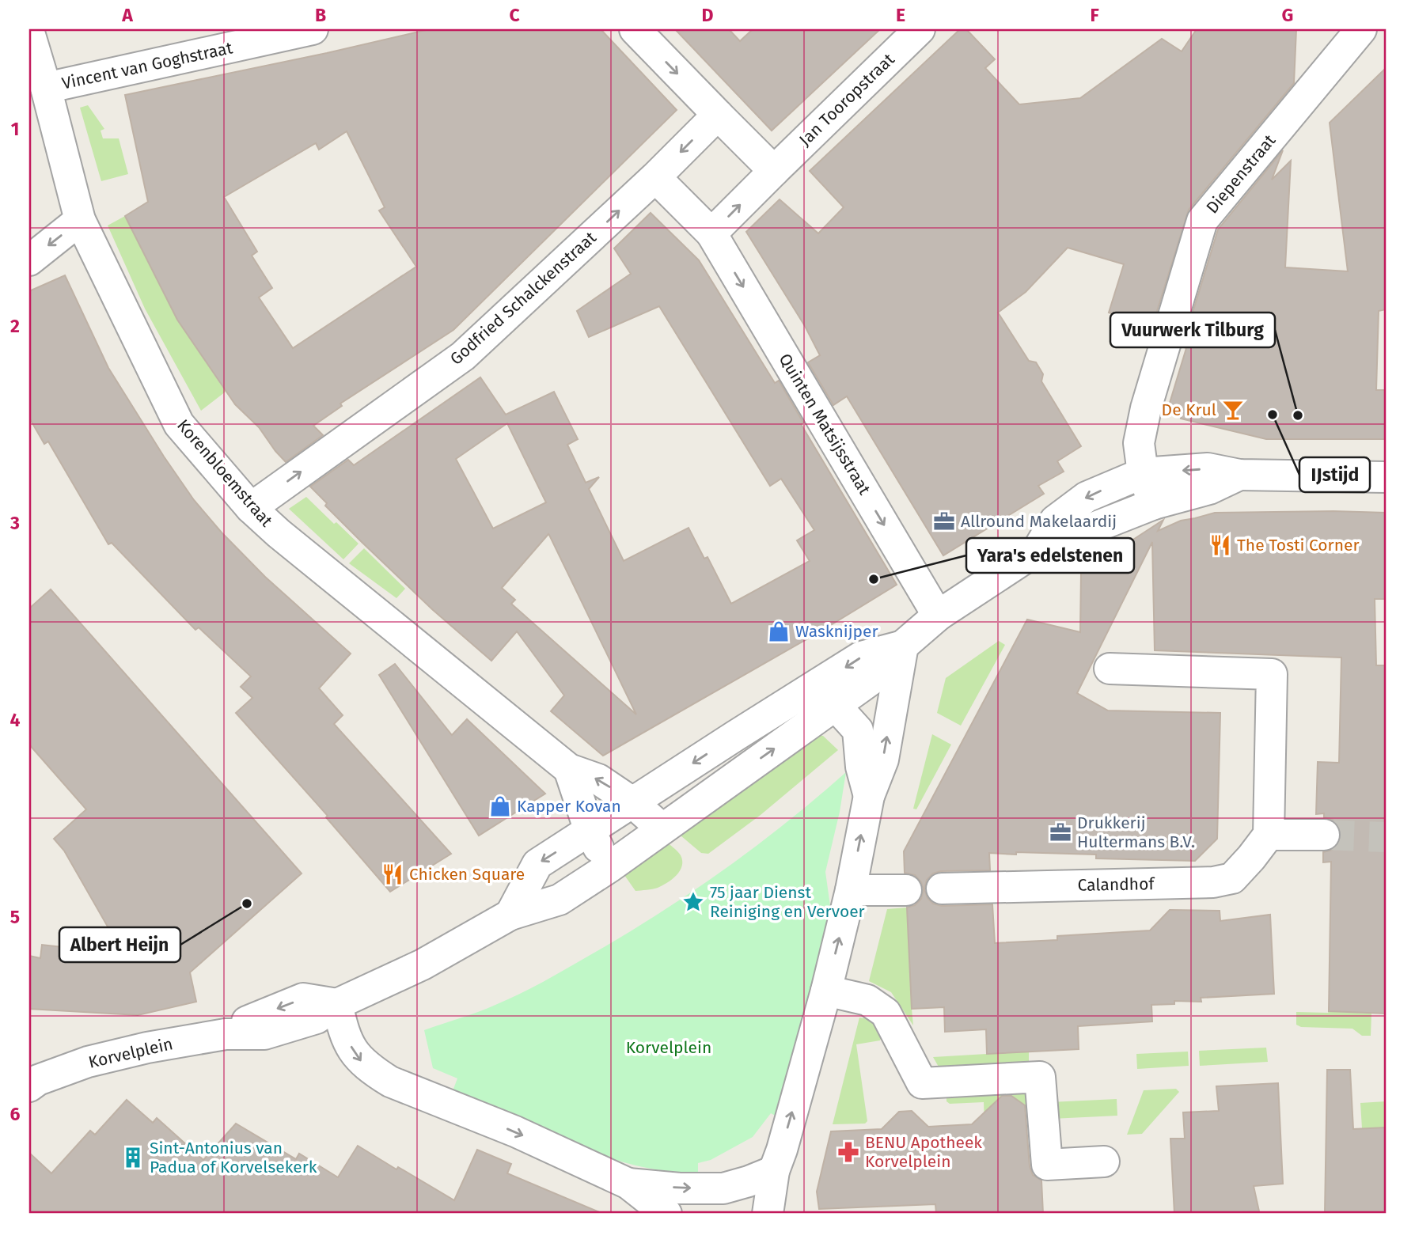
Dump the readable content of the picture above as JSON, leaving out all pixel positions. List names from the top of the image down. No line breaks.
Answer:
{"streets":{"street":["Vincent van Goghstraat","Jan Tooropstraat","Diepenstraat","Godfried Schalckenstraat","Quinten Matsijsstraat","Korenbloemstraat","Calandhof","Korvelplein"]},"crossings":[["Vincent van Goghstraat","Korenbloemstraat"],["Jan Tooropstraat","Quinten Matsijsstraat"],["Diepenstraat","Korvelplein"],["Godfried Schalckenstraat","Quinten Matsijsstraat"],["Godfried Schalckenstraat","Korenbloemstraat"],["Quinten Matsijsstraat","Korvelplein"],["Korenbloemstraat","Korvelplein"]],"one_way":["Quinten Matsijsstraat"],"parks":["Korvelplein"],"places":{"bar":["De Krul"],"other":["IJstijd","Vuurwerk Tilburg","Yara's edelstenen","Albert Heijn"],"office":["Allround Makelaardij","Drukkerij Hultermans B.V."],"restaurant":["The Tosti Corner","Chicken Square"],"shop":["Wasknijper","Kapper Kovan"],"place":["75 jaar Dienst Reiniging en Vervoer"],"pharmacy":["BENU Apotheek Korvelplein"],"building":["Sint-Antonius van Padua of Korvelsekerk"]},"grid":{"columns":["A","B","C","D","E","F","G"],"rows":["1","2","3","4","5","6"]}}
